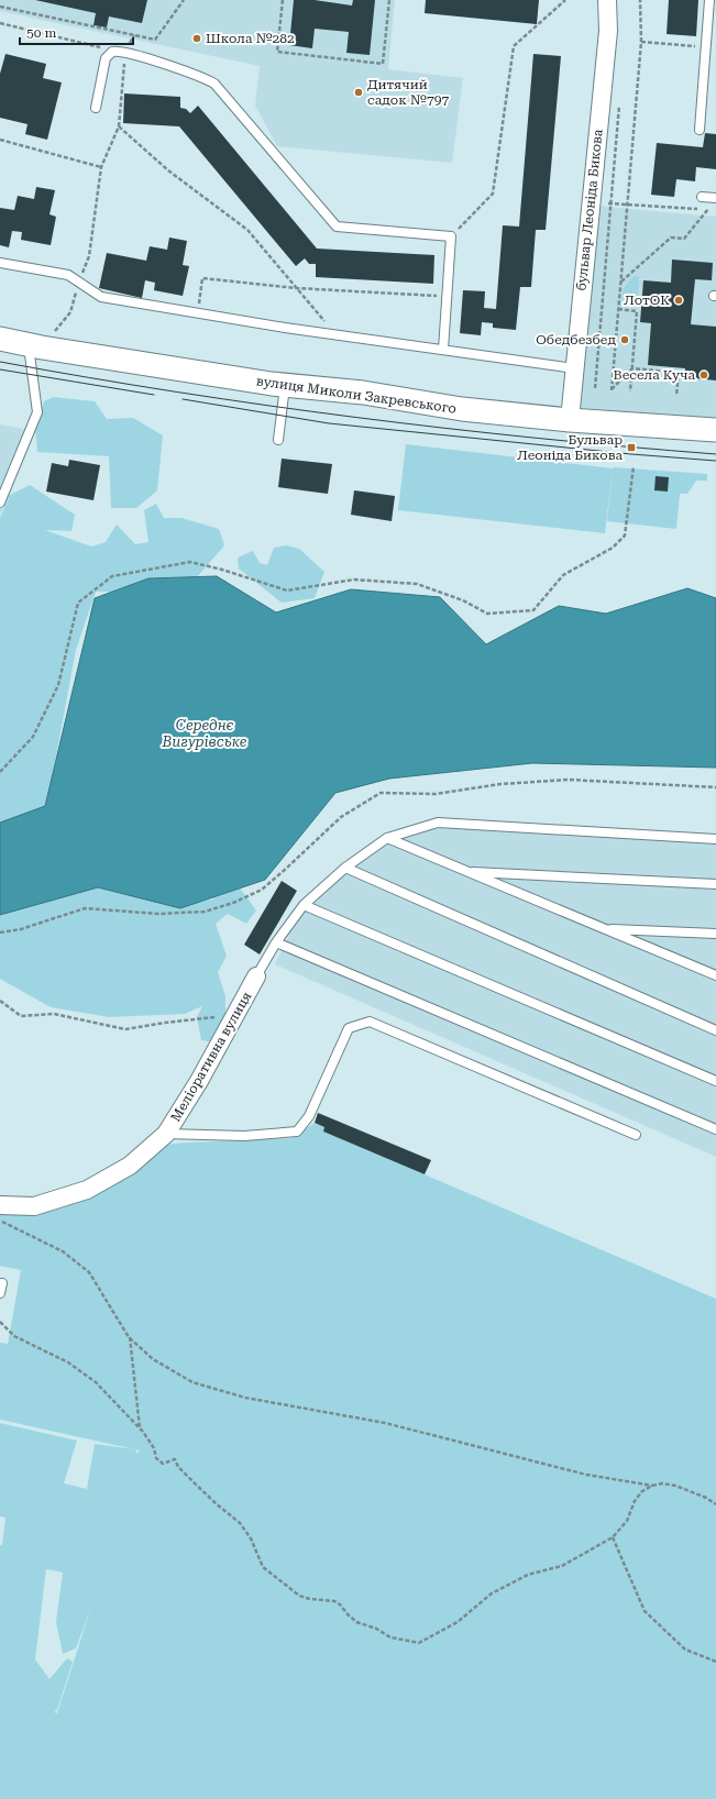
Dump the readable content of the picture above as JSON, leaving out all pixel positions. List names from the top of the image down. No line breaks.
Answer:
{"streets":{"street":["бульвар Леоніда Бикова","вулиця Миколи Закревського","Меліоративна вулиця"]},"crossings":[["бульвар Леоніда Бикова","вулиця Миколи Закревського"]],"water":["Середнє Вигурівське"],"places":{"other":["Школа №282","Дитячий садок №797","ЛотОК","Обедбезбед","Весела Куча"],"transit":["Бульвар Леоніда Бикова"]},"scale_bar":"50 m"}
